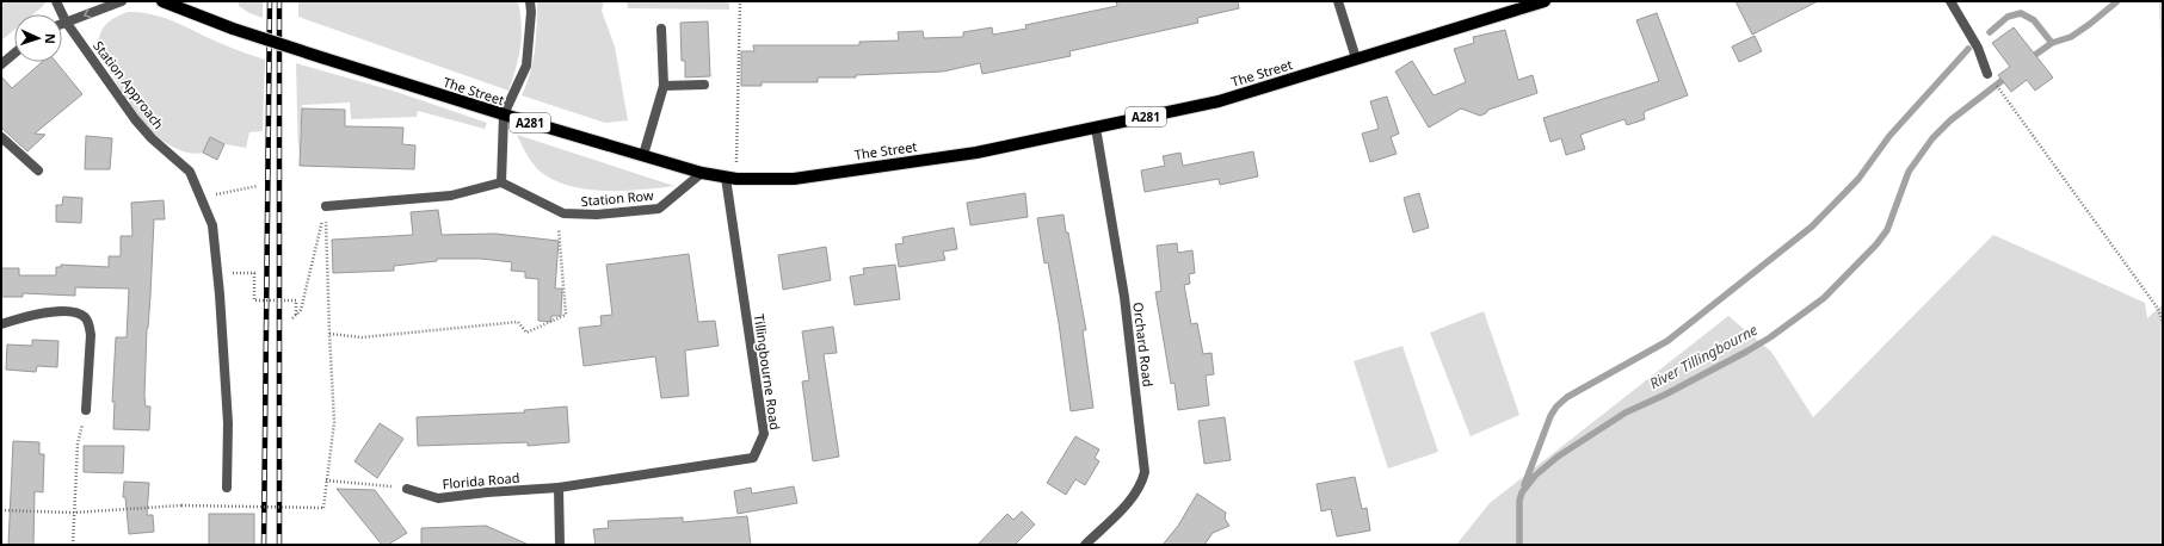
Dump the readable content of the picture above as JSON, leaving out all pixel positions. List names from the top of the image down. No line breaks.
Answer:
{"streets":{"main road":["The Street","A281"],"street":["Station Approach","Station Row","Orchard Road","Tillingbourne Road","Florida Road"]},"crossings":[["The Street","Station Row"],["The Street","Orchard Road"],["The Street","Tillingbourne Road"],["Tillingbourne Road","Florida Road"]],"water":["River Tillingbourne"],"north":"right"}
